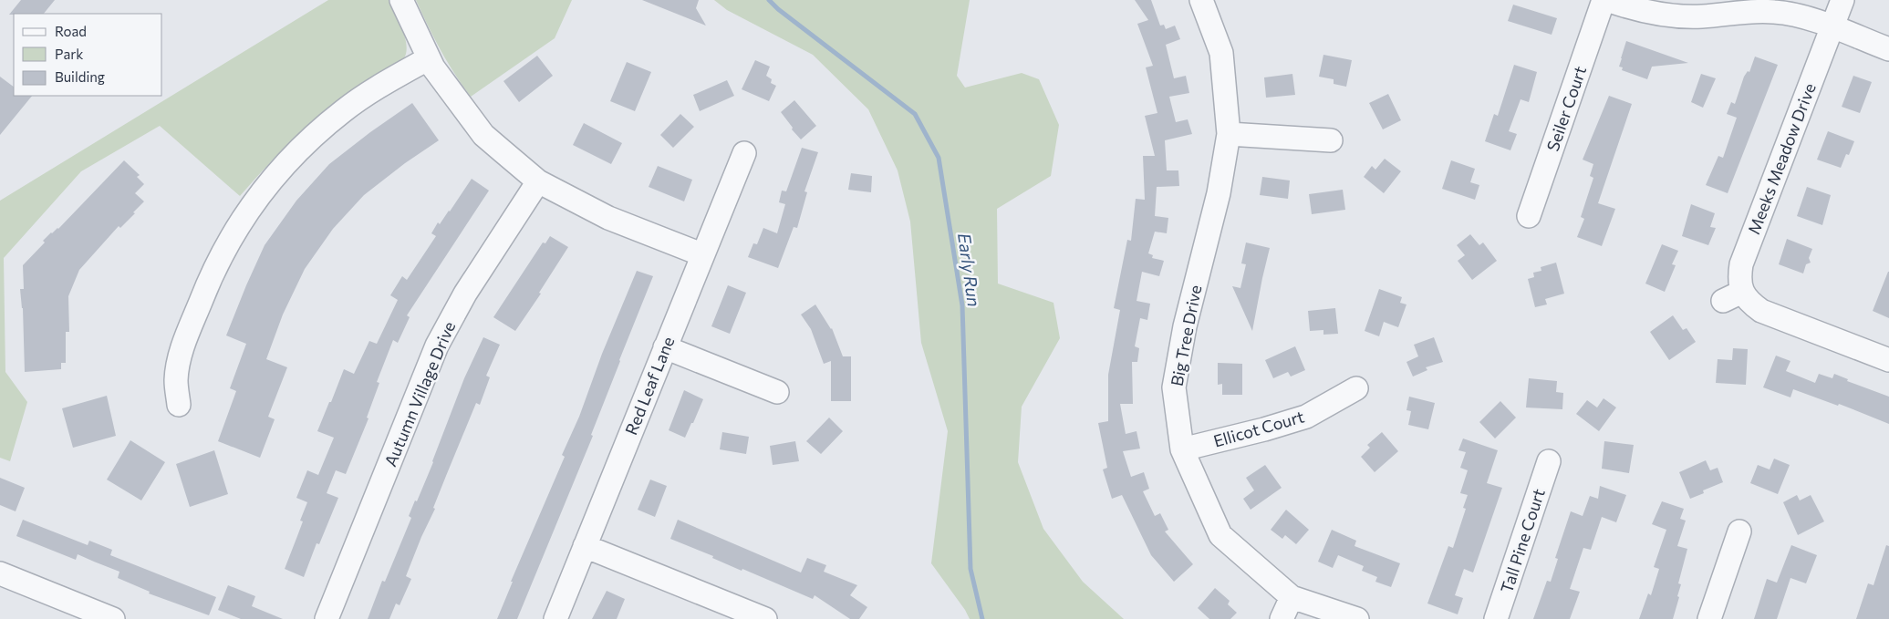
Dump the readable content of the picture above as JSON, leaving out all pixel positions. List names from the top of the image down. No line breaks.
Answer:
{"streets":{"street":["Seiler Court","Meeks Meadow Drive","Big Tree Drive","Red Leaf Lane","Autumn Village Drive","Ellicot Court","Tall Pine Court"]},"crossings":[["Big Tree Drive","Ellicot Court"]],"water":["Early Run"],"legend":["Road","Park","Building"]}
